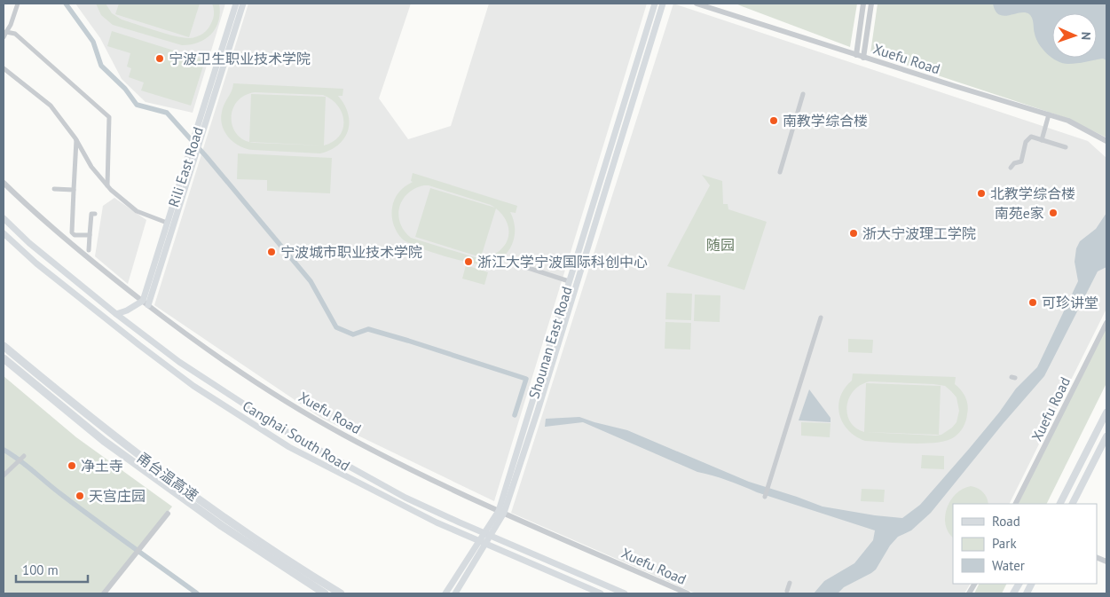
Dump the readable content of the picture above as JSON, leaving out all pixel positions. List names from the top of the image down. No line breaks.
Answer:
{"streets":{"highway":["甬台温高速"],"main road":["Rili East Road","Shounan East Road","Canghai South Road"],"street":["Xuefu Road"]},"crossings":[["Xuefu Road","Rili East Road"],["Xuefu Road","Shounan East Road"],["Shounan East Road","Canghai South Road"]],"parks":["随园"],"places":["宁波卫生职业技术学院","南教学综合楼","北教学综合楼","南苑e家","浙大宁波理工学院","宁波城市职业技术学院","浙江大学宁波国际科创中心","可珍讲堂","净土寺","天宫庄园"],"legend":["Road","Park","Water"],"scale_bar":"100 m","north":"right"}
